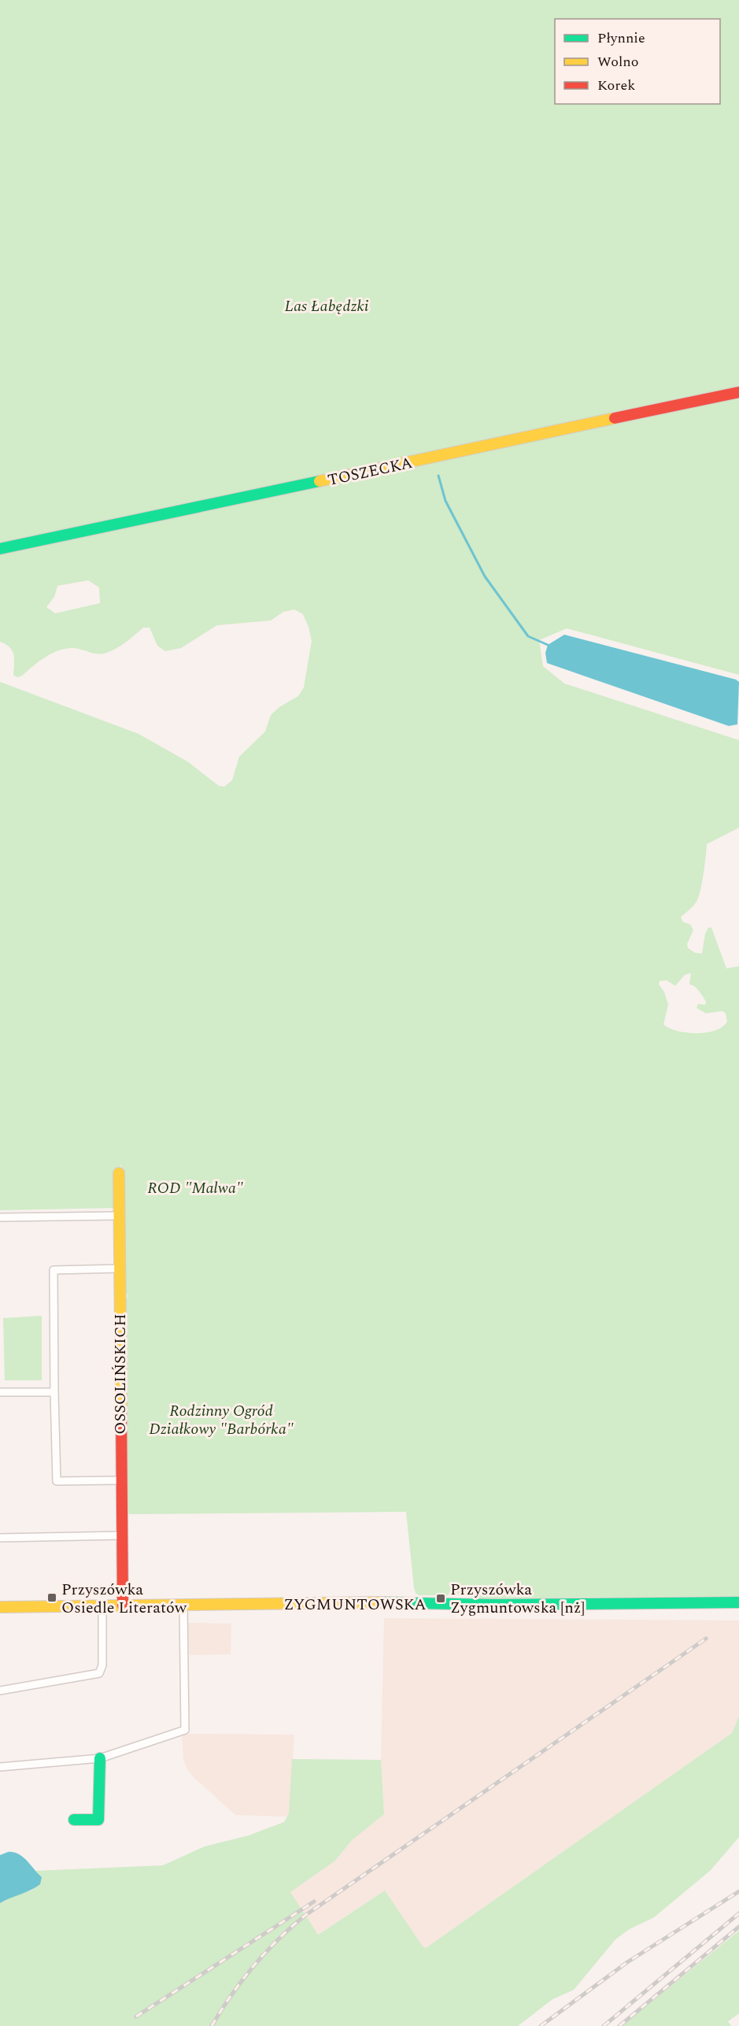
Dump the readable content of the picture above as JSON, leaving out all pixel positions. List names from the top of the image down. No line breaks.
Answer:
{"streets":{"street":["TOSZECKA","OSSOLIŃSKICH","ZYGMUNTOWSKA"]},"crossings":[["OSSOLIŃSKICH","ZYGMUNTOWSKA"]],"parks":["Las Łabędzki","ROD \"Malwa\"","Rodzinny Ogród Działkowy \"Barbórka\""],"places":{"transit":["Przyszówka Osiedle Literatów","Przyszówka Zygmuntowska [nż]"]},"legend":["Płynnie","Wolno","Korek"]}
